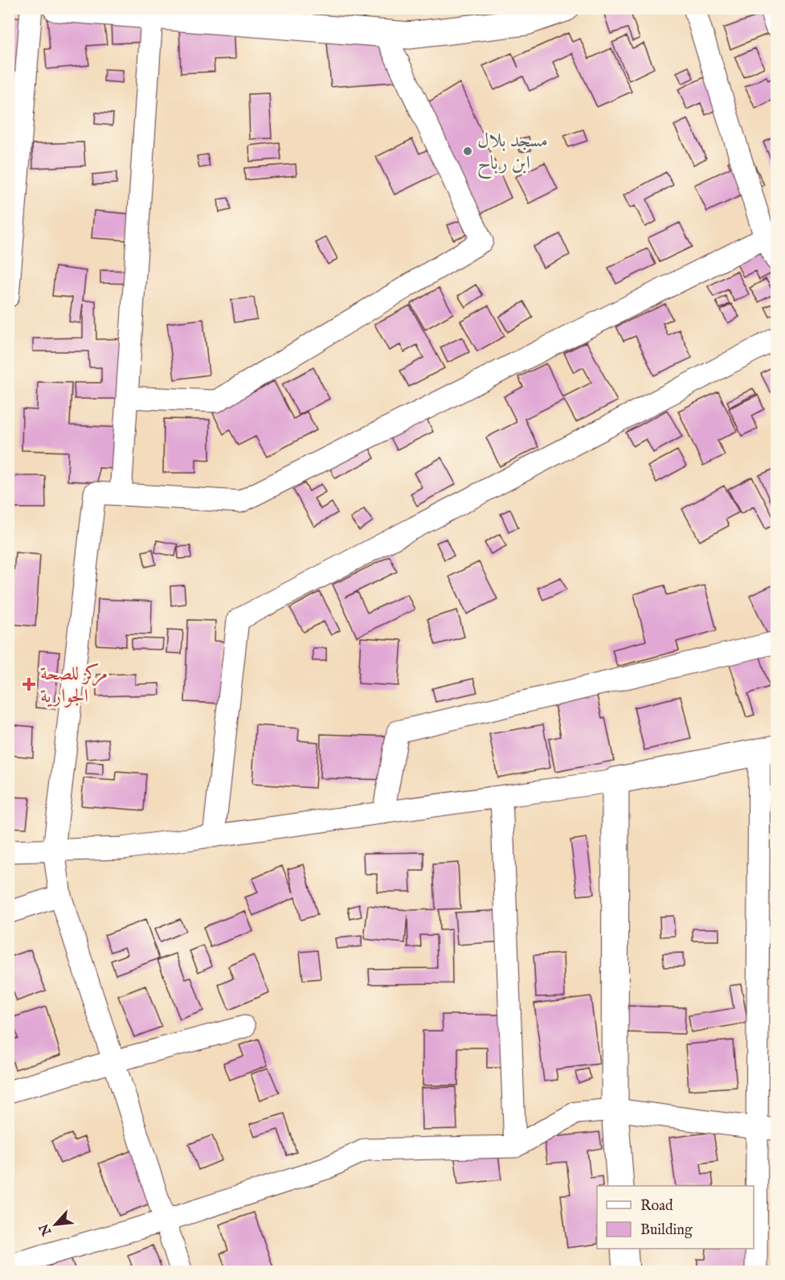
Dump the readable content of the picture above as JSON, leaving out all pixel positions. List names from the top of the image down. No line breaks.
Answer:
{"places":{"other":["مسجد بلال ابن رباح"],"health":["مركز للصحة الجوارية"]},"legend":["Road","Building"],"north":"bottom left"}
